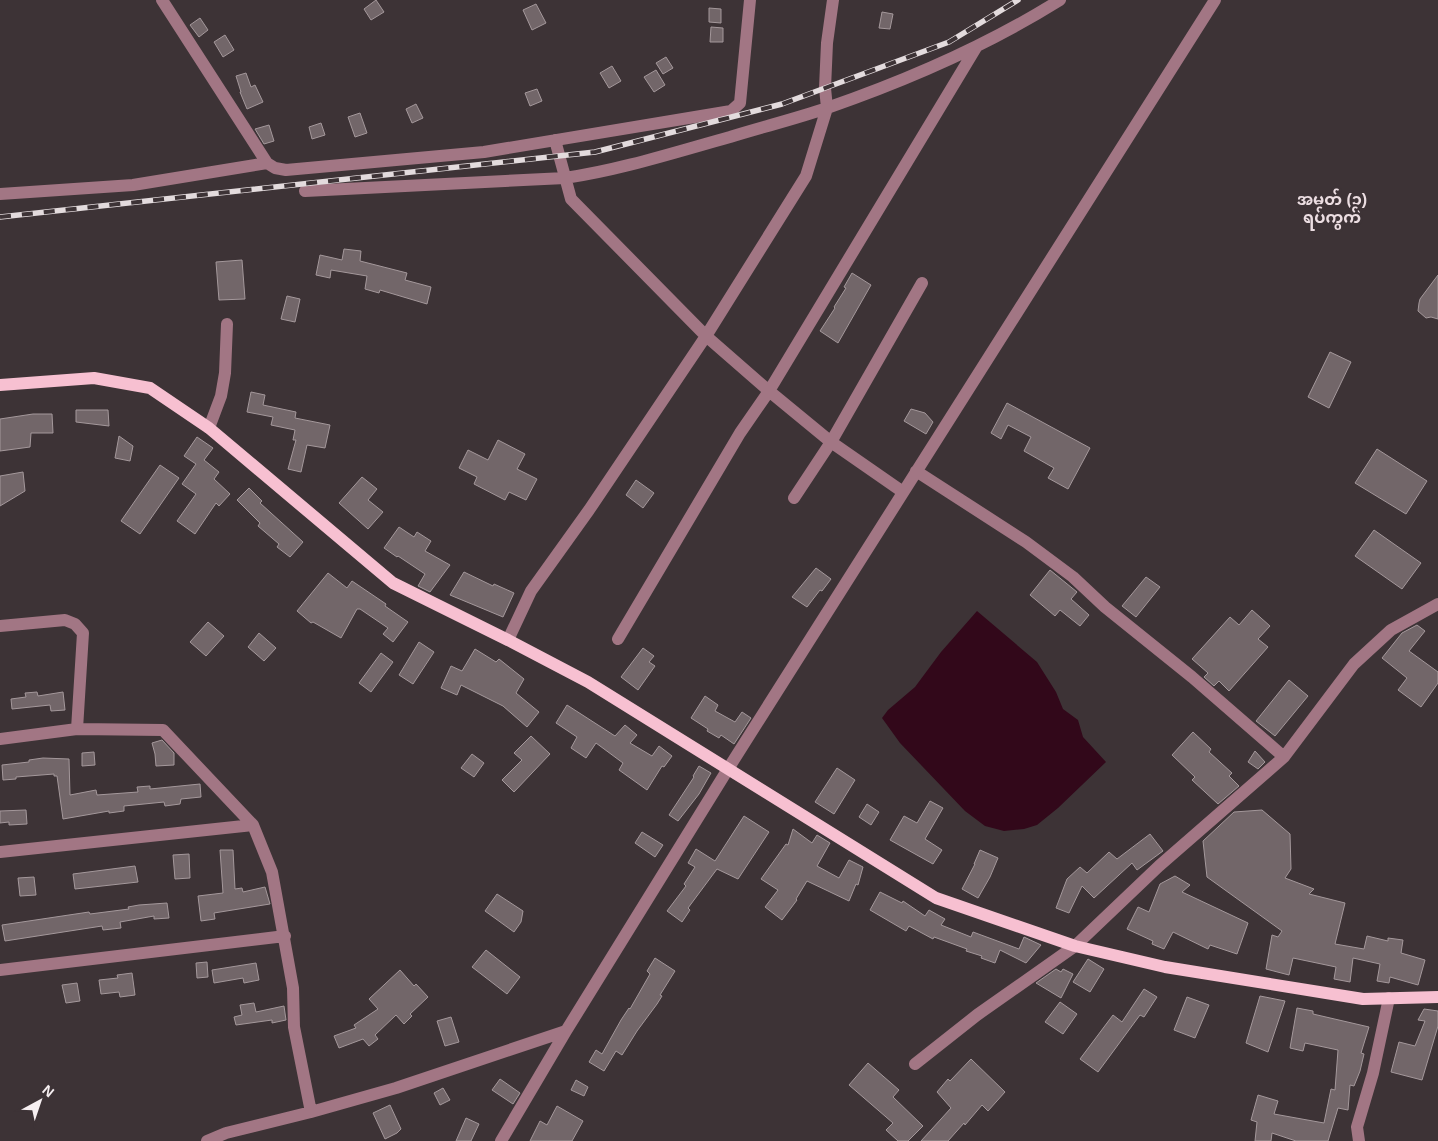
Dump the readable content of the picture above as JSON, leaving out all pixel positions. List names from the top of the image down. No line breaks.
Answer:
{"districts":["အမှတ် (၃) ရပ်ကွက်"],"north":"top right"}
